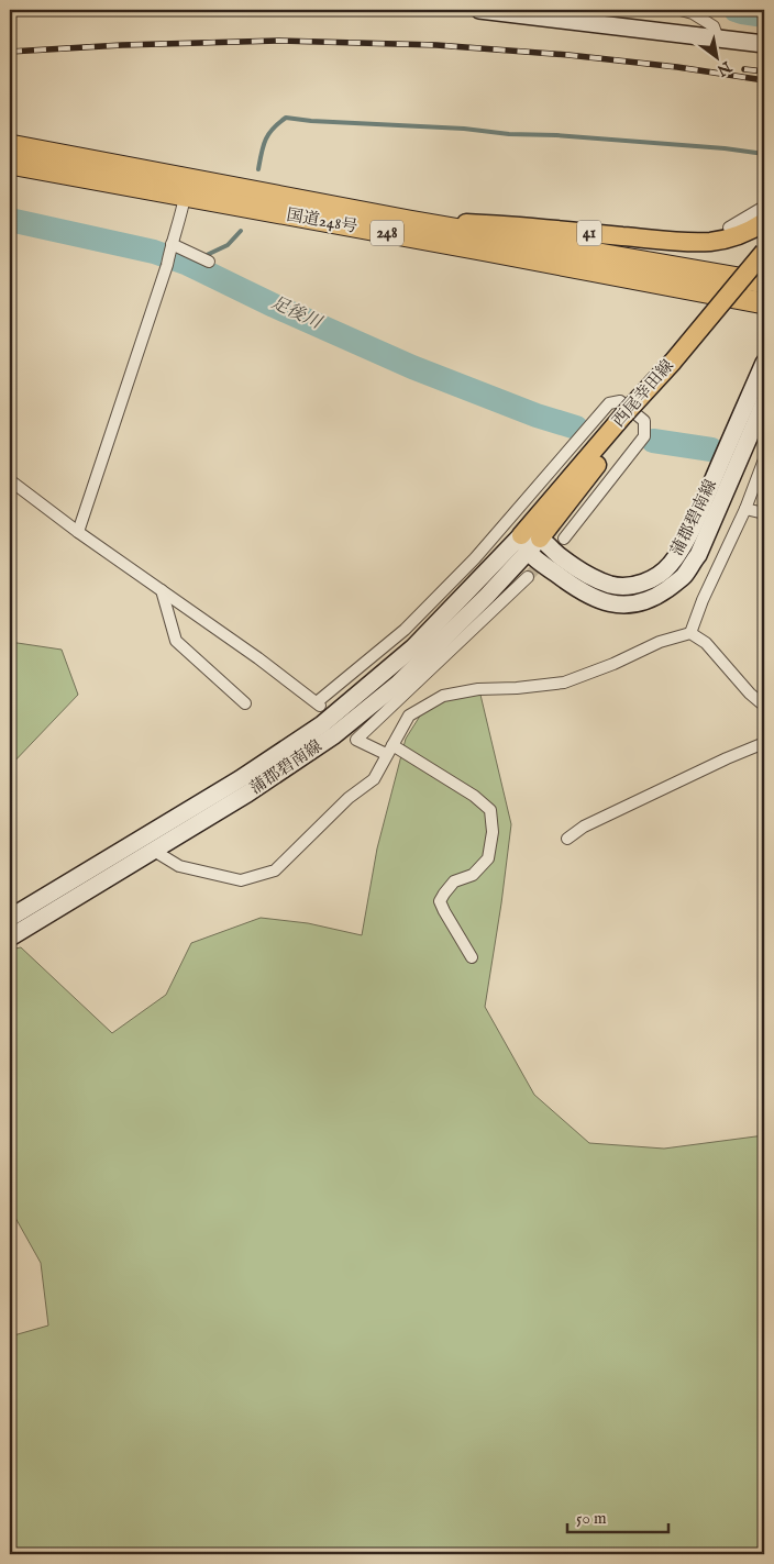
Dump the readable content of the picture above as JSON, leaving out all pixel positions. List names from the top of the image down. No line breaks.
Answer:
{"streets":{"highway":["国道248号","248"],"main road":["41","西尾幸田線","蒲郡碧南線"]},"crossings":[["国道248号","41"],["西尾幸田線","蒲郡碧南線"]],"water":["足後川"],"scale_bar":"50 m","north":"bottom right"}
